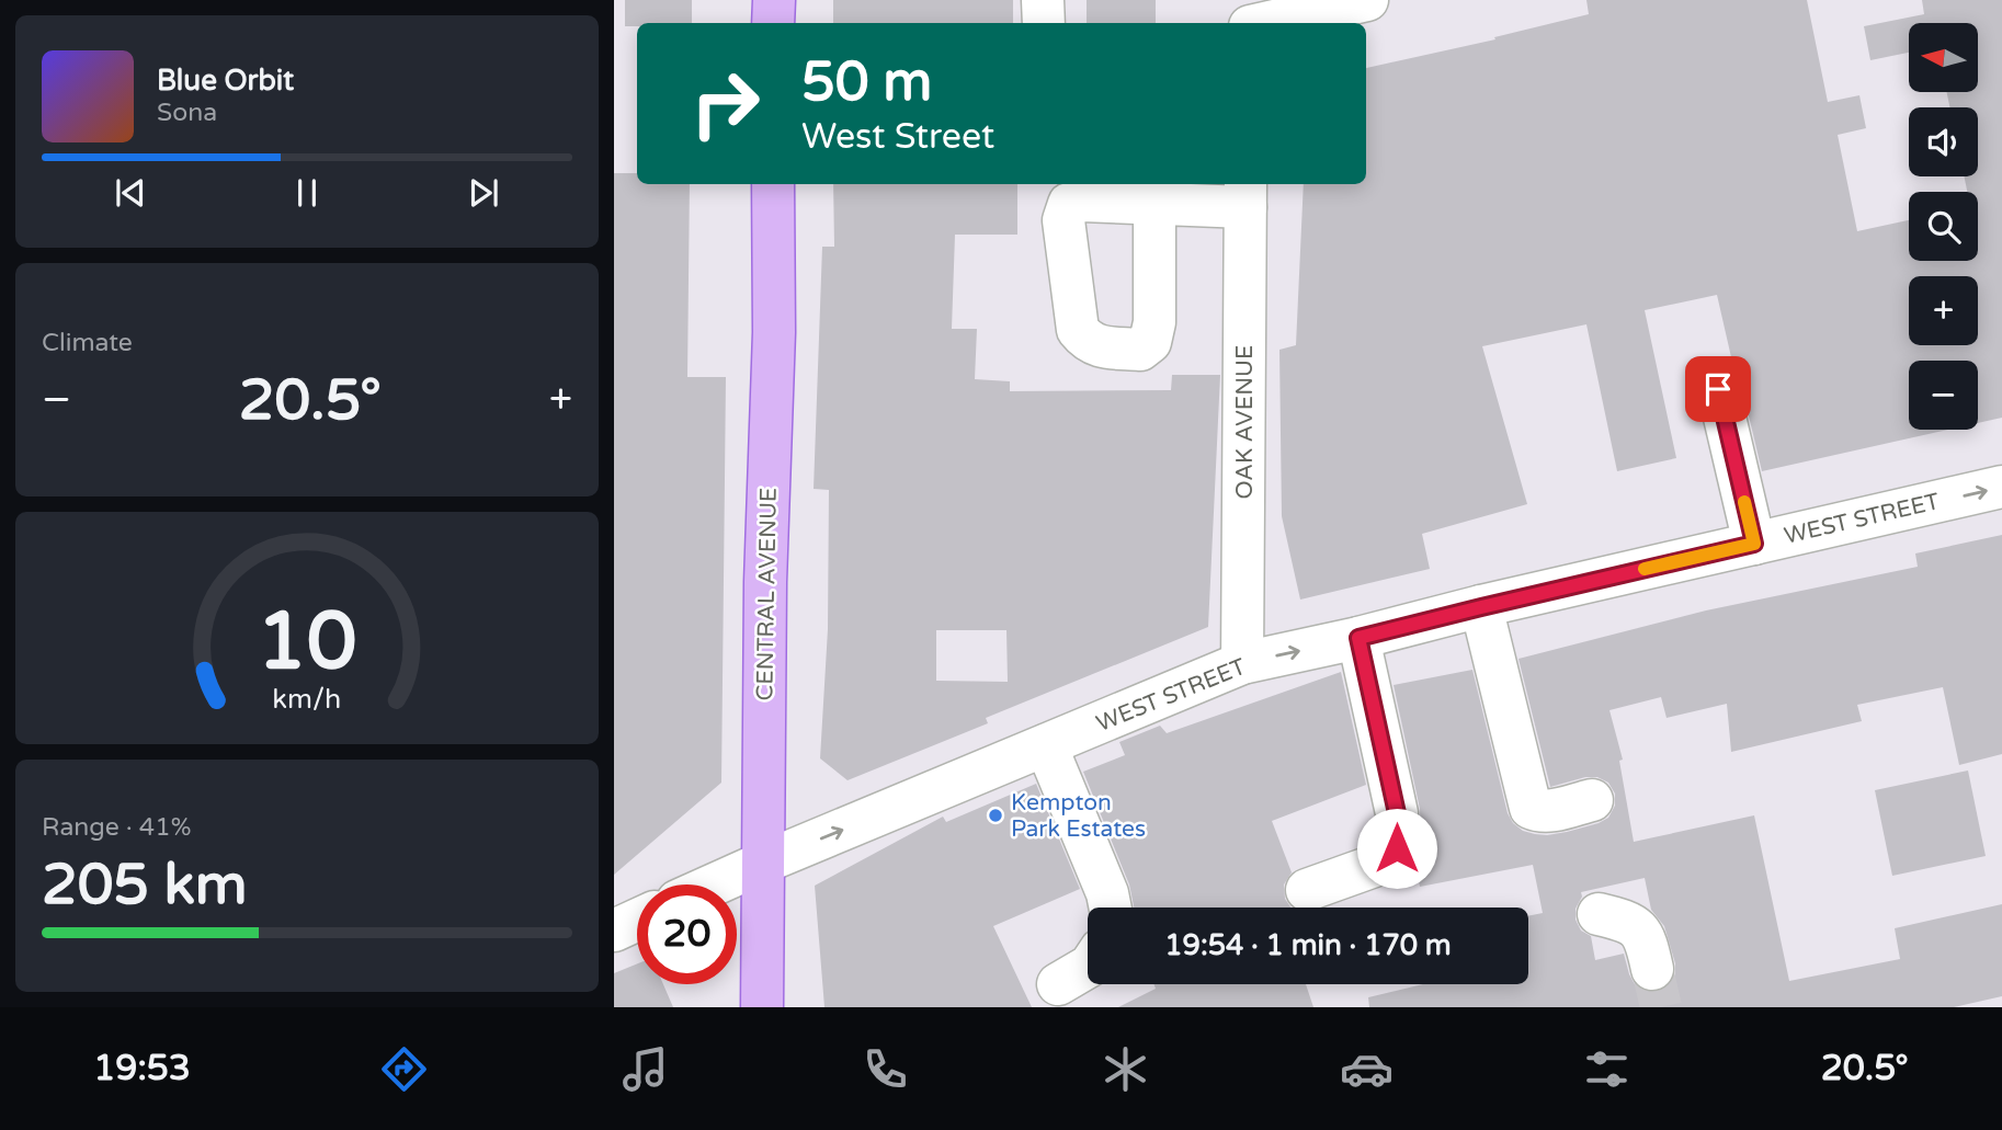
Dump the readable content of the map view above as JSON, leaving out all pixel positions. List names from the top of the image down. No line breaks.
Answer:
{"streets":{"main road":["CENTRAL AVENUE"],"street":["OAK AVENUE","WEST STREET"]},"crossings":[["OAK AVENUE","WEST STREET"],["WEST STREET","CENTRAL AVENUE"]],"one_way":["WEST STREET"],"places":["Kempton Park Estates"],"north":"left","page":{"map_buttons":["+","−"],"turn":["50 m","West Street"],"song":["Blue Orbit","Sona"],"tile":["Climate",["Range · 41%","205 km"]],"heat":["−","20.5°","+"],"limit":"20","trip":"19:54 · 1 min · 170 m","tabs":["19:53","20.5°"],"gauge":["10","km/h"]}}
